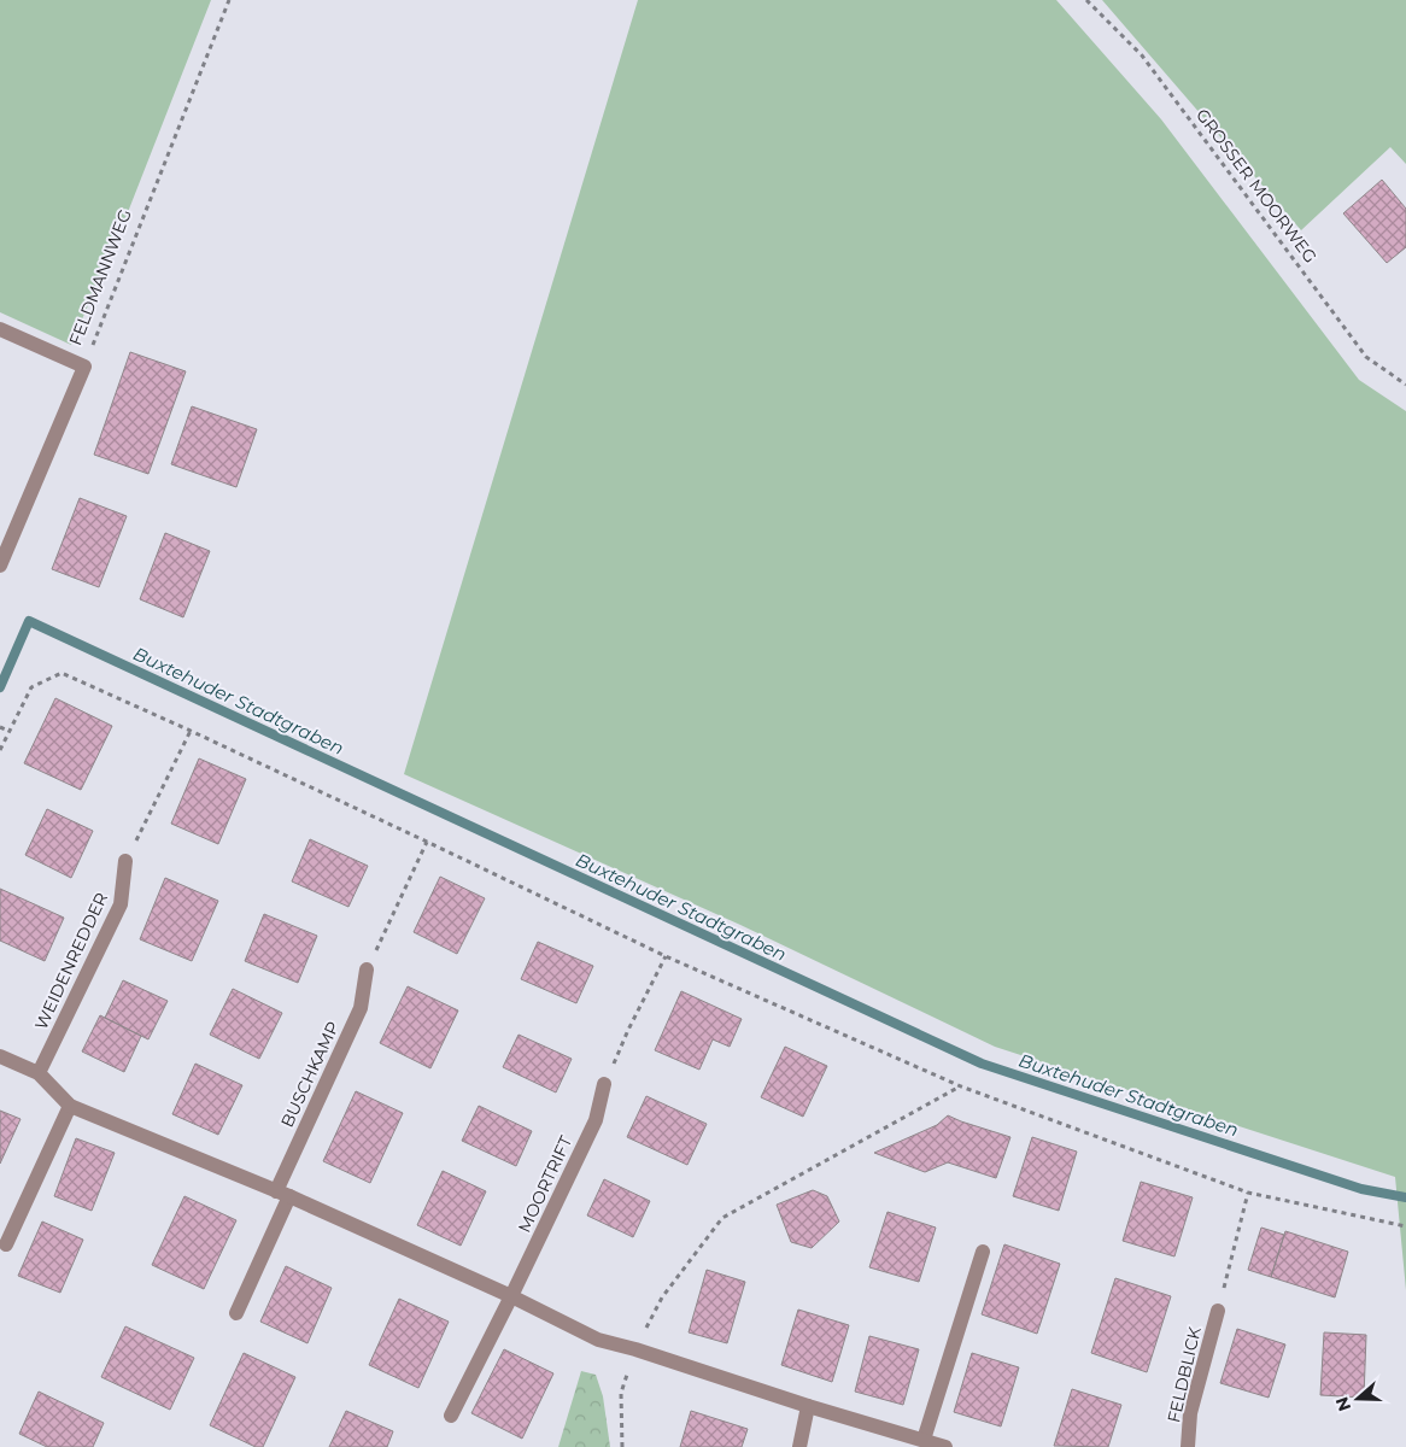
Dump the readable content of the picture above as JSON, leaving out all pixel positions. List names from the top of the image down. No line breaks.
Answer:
{"streets":{"street":["FELDMANNWEG","WEIDENREDDER","BUSCHKAMP","MOORTRIFT","FELDBLICK"],"path":["GROSSER MOORWEG"]},"water":["Buxtehuder Stadtgraben"],"north":"left"}
